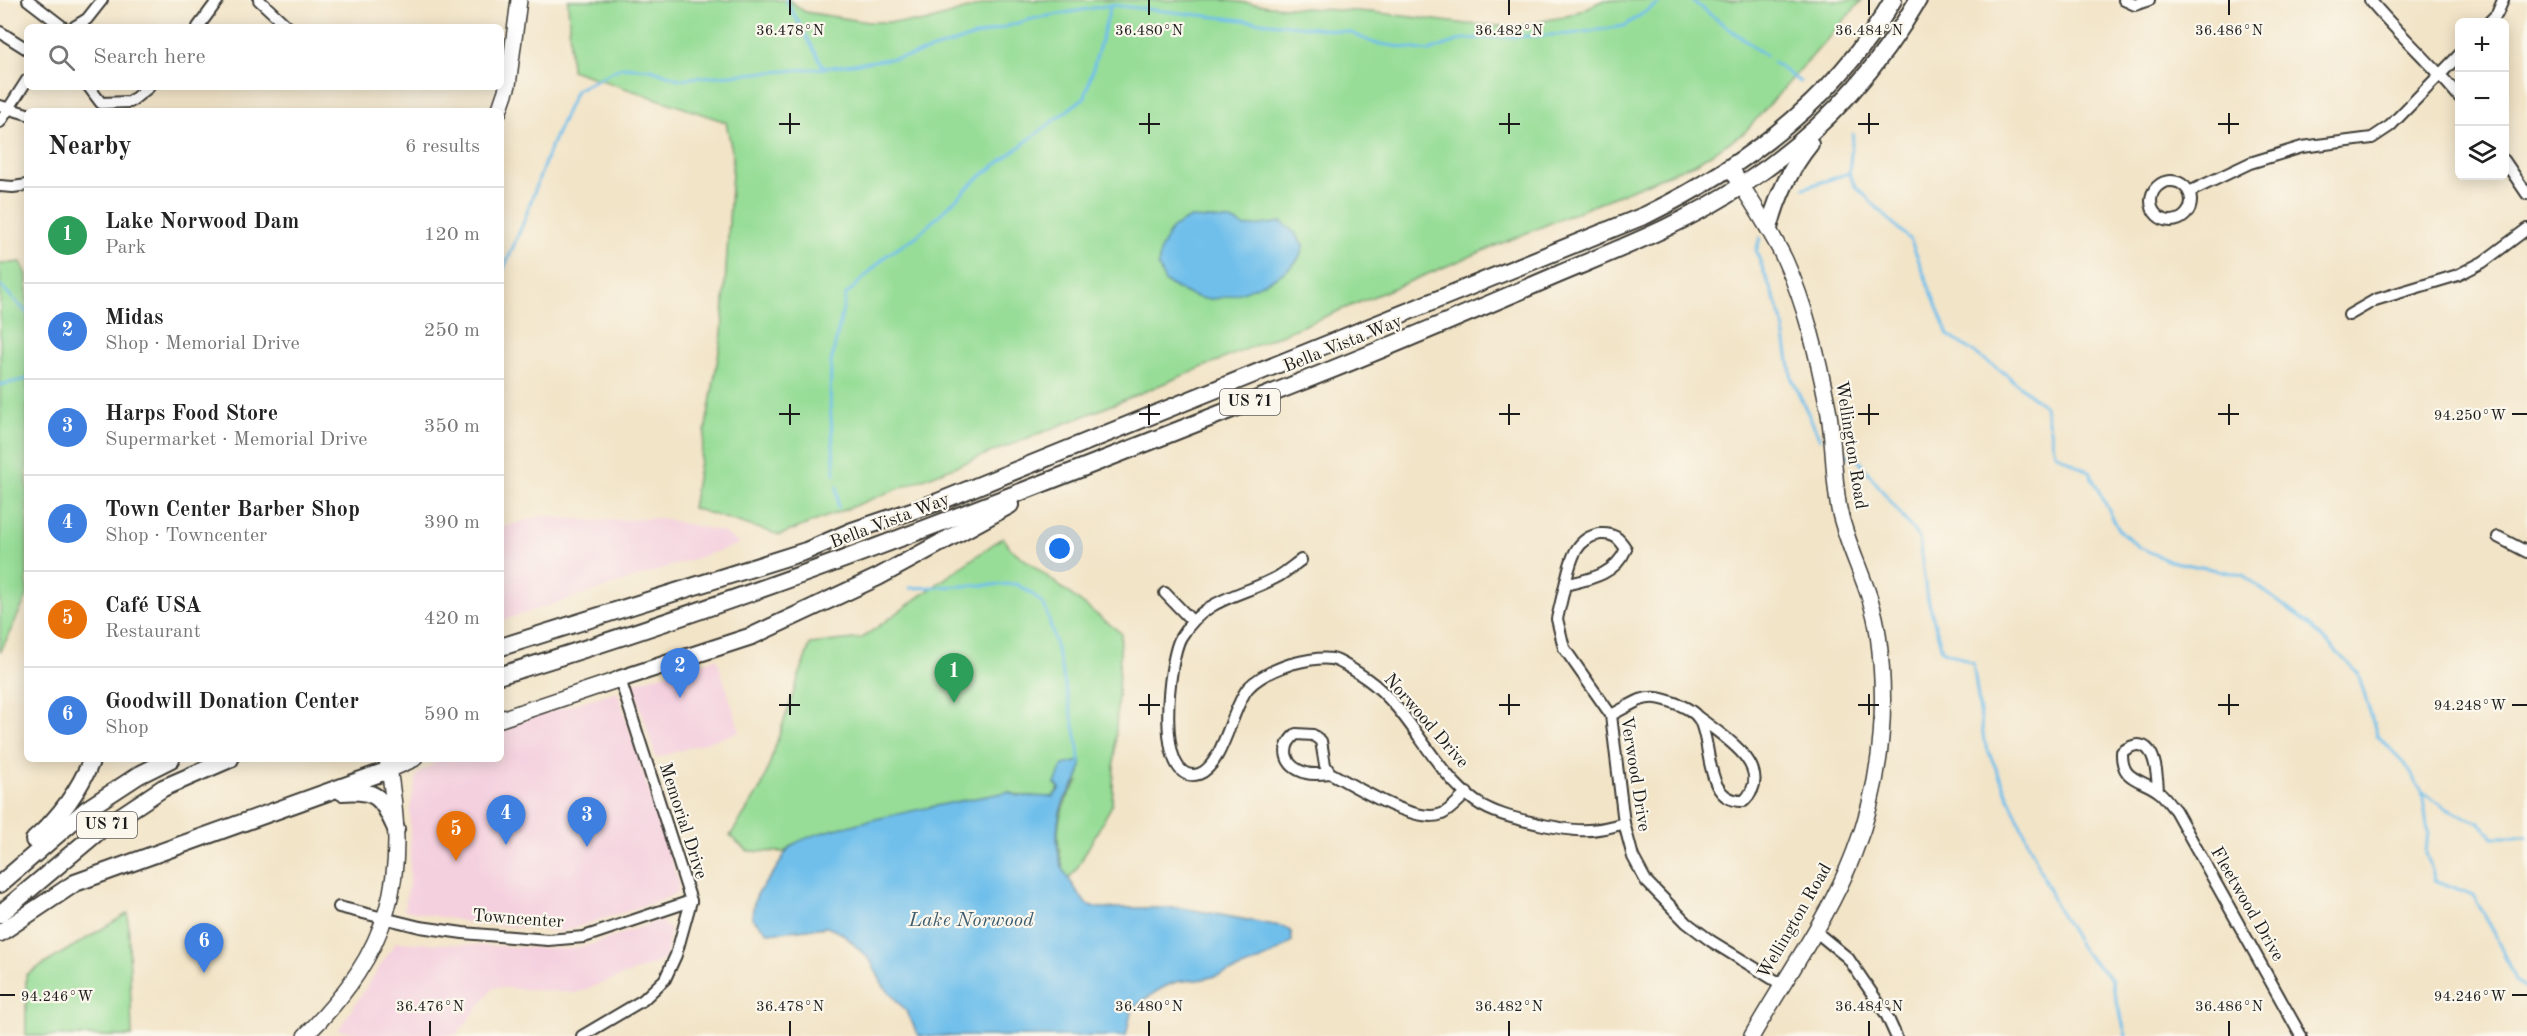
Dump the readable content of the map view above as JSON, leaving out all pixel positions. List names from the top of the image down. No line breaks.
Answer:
{"streets":{"main road":["Bella Vista Way","US 71"],"street":["Wellington Road","Norwood Drive","Verwood Drive","Memorial Drive","Fleetwood Drive","Towncenter"]},"crossings":[["Bella Vista Way","Wellington Road"],["Wellington Road","Verwood Drive"],["Norwood Drive","Verwood Drive"],["Memorial Drive","Towncenter"]],"water":["Lake Norwood"],"page":{"map_buttons":["+","−"],"search":"Search here","heading":["Nearby","6 results"],"list":[{"mark":"1","name":"Lake Norwood Dam","note":"Park","value":"120 m"},{"mark":"2","name":"Midas","note":"Shop · Memorial Drive","value":"250 m"},{"mark":"3","name":"Harps Food Store","note":"Supermarket · Memorial Drive","value":"350 m"},{"mark":"4","name":"Town Center Barber Shop","note":"Shop · Towncenter","value":"390 m"},{"mark":"5","name":"Café USA","note":"Restaurant","value":"420 m"},{"mark":"6","name":"Goodwill Donation Center","note":"Shop","value":"590 m"}],"pins":["2","1","4","3","5","6"]},"coordinates":["36.478°N","36.480°N","36.482°N","36.484°N","36.486°N","94.250°W","94.248°W","94.246°W","36.476°N"]}
